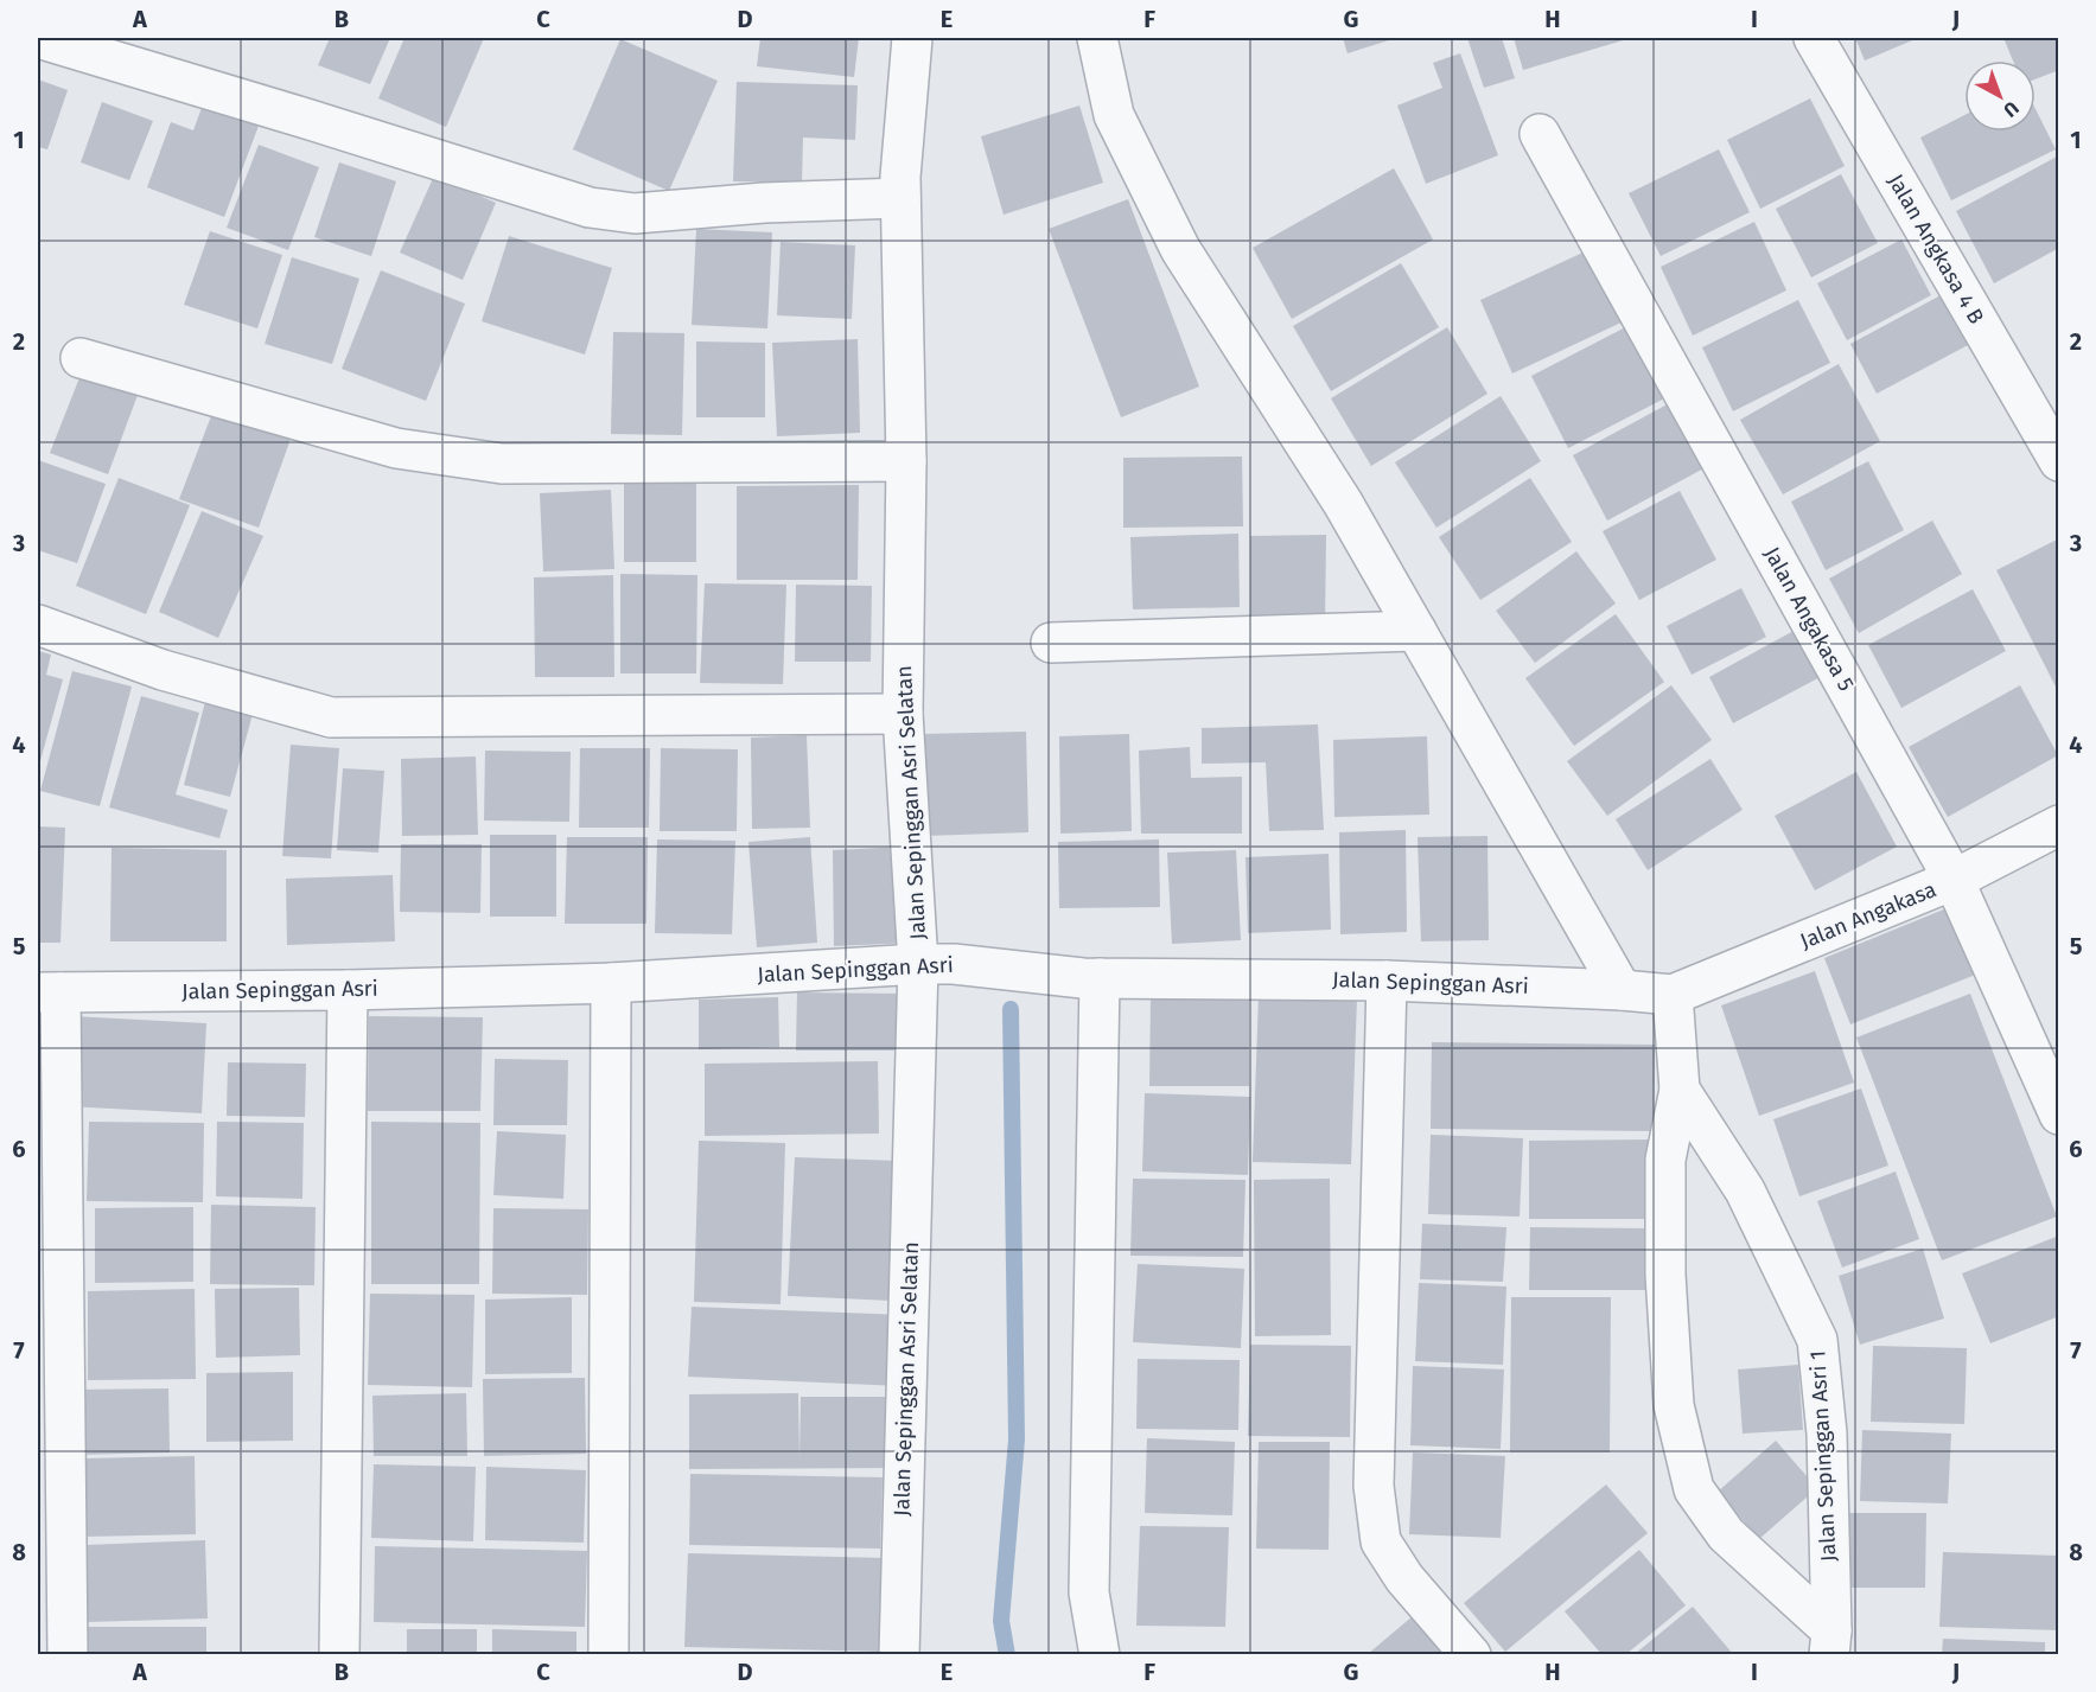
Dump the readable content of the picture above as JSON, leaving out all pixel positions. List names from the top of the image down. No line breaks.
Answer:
{"streets":{"street":["Jalan Angkasa 4 B","Jalan Angakasa 5","Jalan Sepinggan Asri Selatan","Jalan Angakasa","Jalan Sepinggan Asri","Jalan Sepinggan Asri 1"]},"crossings":[["Jalan Angakasa 5","Jalan Angakasa"],["Jalan Sepinggan Asri Selatan","Jalan Sepinggan Asri"],["Jalan Angakasa","Jalan Sepinggan Asri"],["Jalan Angakasa","Jalan Sepinggan Asri 1"],["Jalan Sepinggan Asri","Jalan Sepinggan Asri 1"]],"north":"bottom right","grid":{"columns":["A","B","C","D","E","F","G","H","I","J"],"rows":["1","2","3","4","5","6","7","8"]}}
